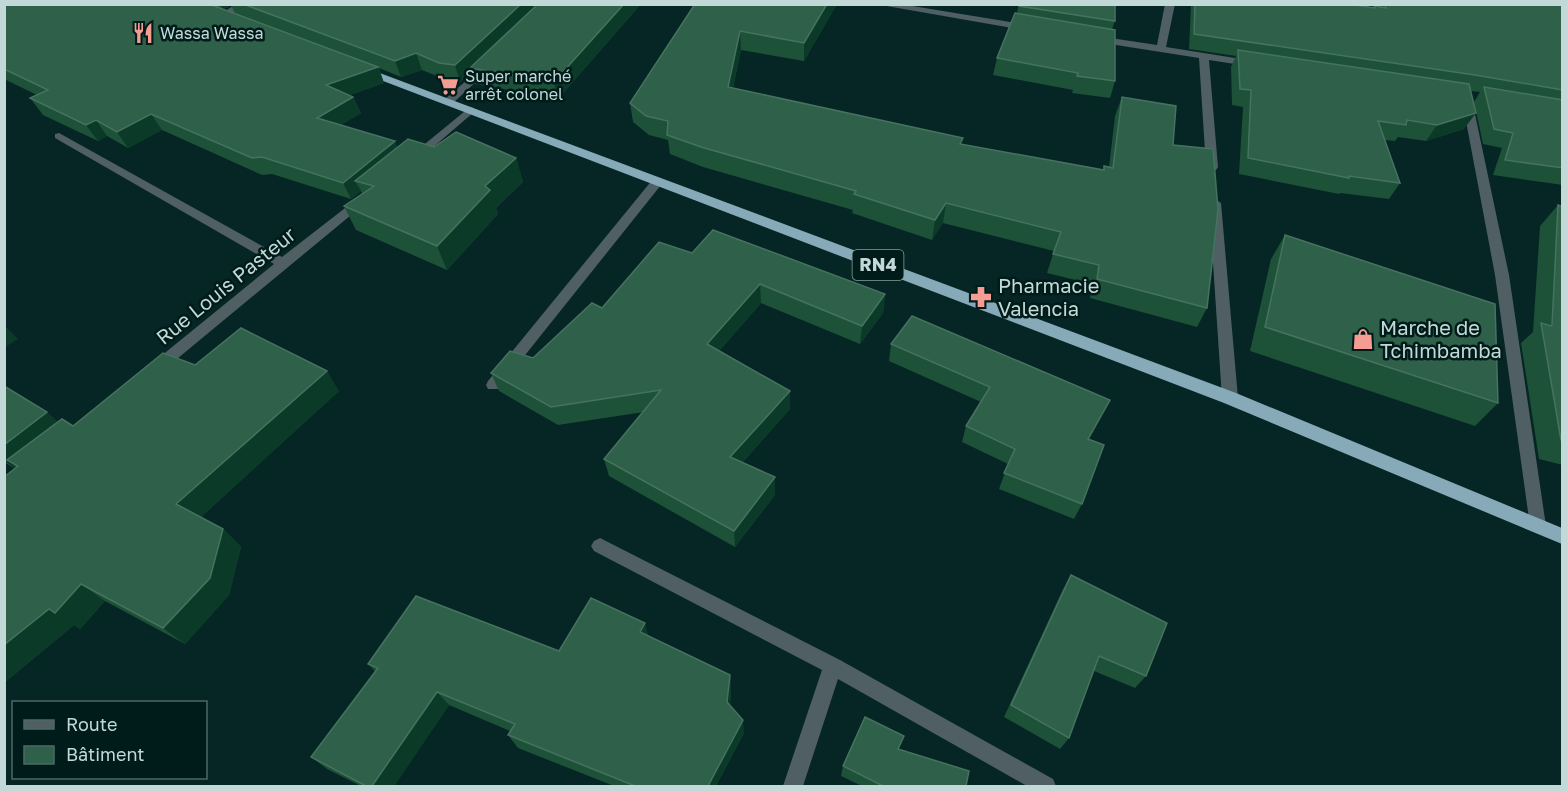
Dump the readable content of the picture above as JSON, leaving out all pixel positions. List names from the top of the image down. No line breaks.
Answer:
{"streets":{"highway":["RN4"],"street":["Rue Louis Pasteur"]},"places":{"restaurant":["Wassa Wassa"],"supermarket":["Super marché arrêt colonel"],"pharmacy":["Pharmacie Valencia"],"shop":["Marche de Tchimbamba"]},"legend":["Route","Bâtiment"]}
